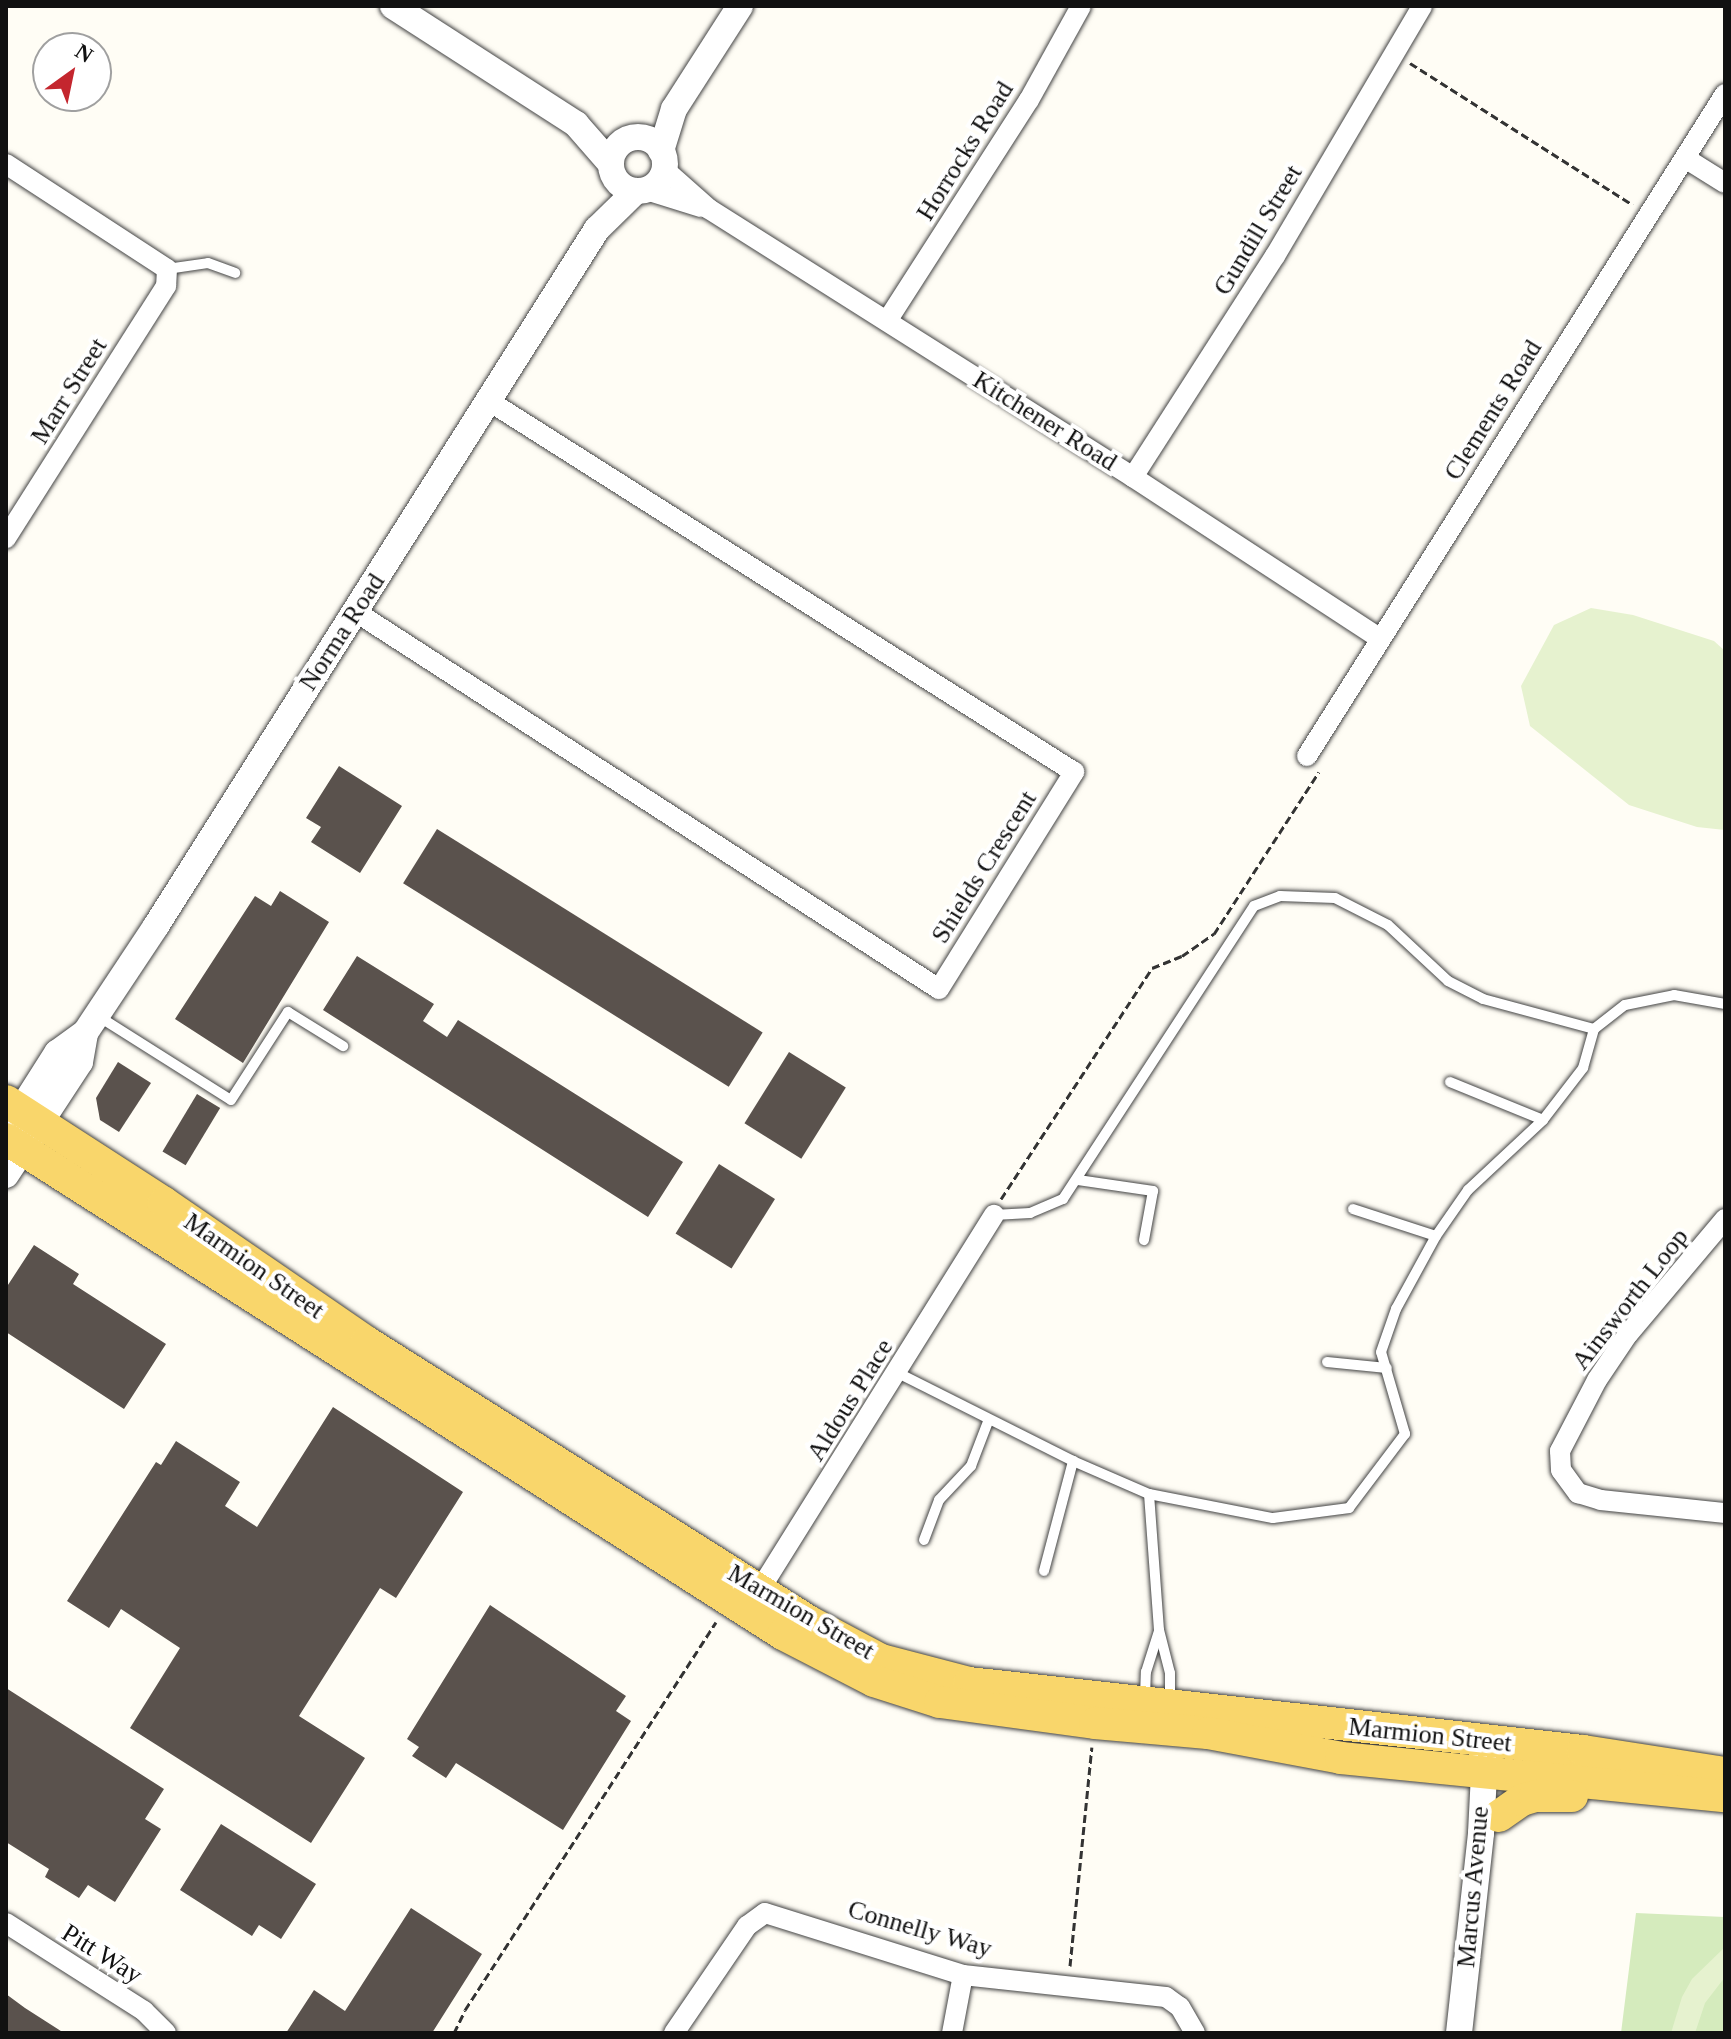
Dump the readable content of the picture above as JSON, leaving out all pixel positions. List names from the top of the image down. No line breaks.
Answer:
{"streets":{"main road":["Marmion Street"],"street":["Horrocks Road","Gundill Street","Marr Street","Clements Road","Kitchener Road","Norma Road","Shields Crescent","Ainsworth Loop","Aldous Place","Marcus Avenue","Connelly Way","Pitt Way"]},"crossings":[["Horrocks Road","Kitchener Road"],["Gundill Street","Kitchener Road"],["Clements Road","Kitchener Road"],["Kitchener Road","Norma Road"],["Norma Road","Shields Crescent"],["Norma Road","Marmion Street"],["Marmion Street","Aldous Place"],["Marmion Street","Marcus Avenue"]],"north":"top right"}
